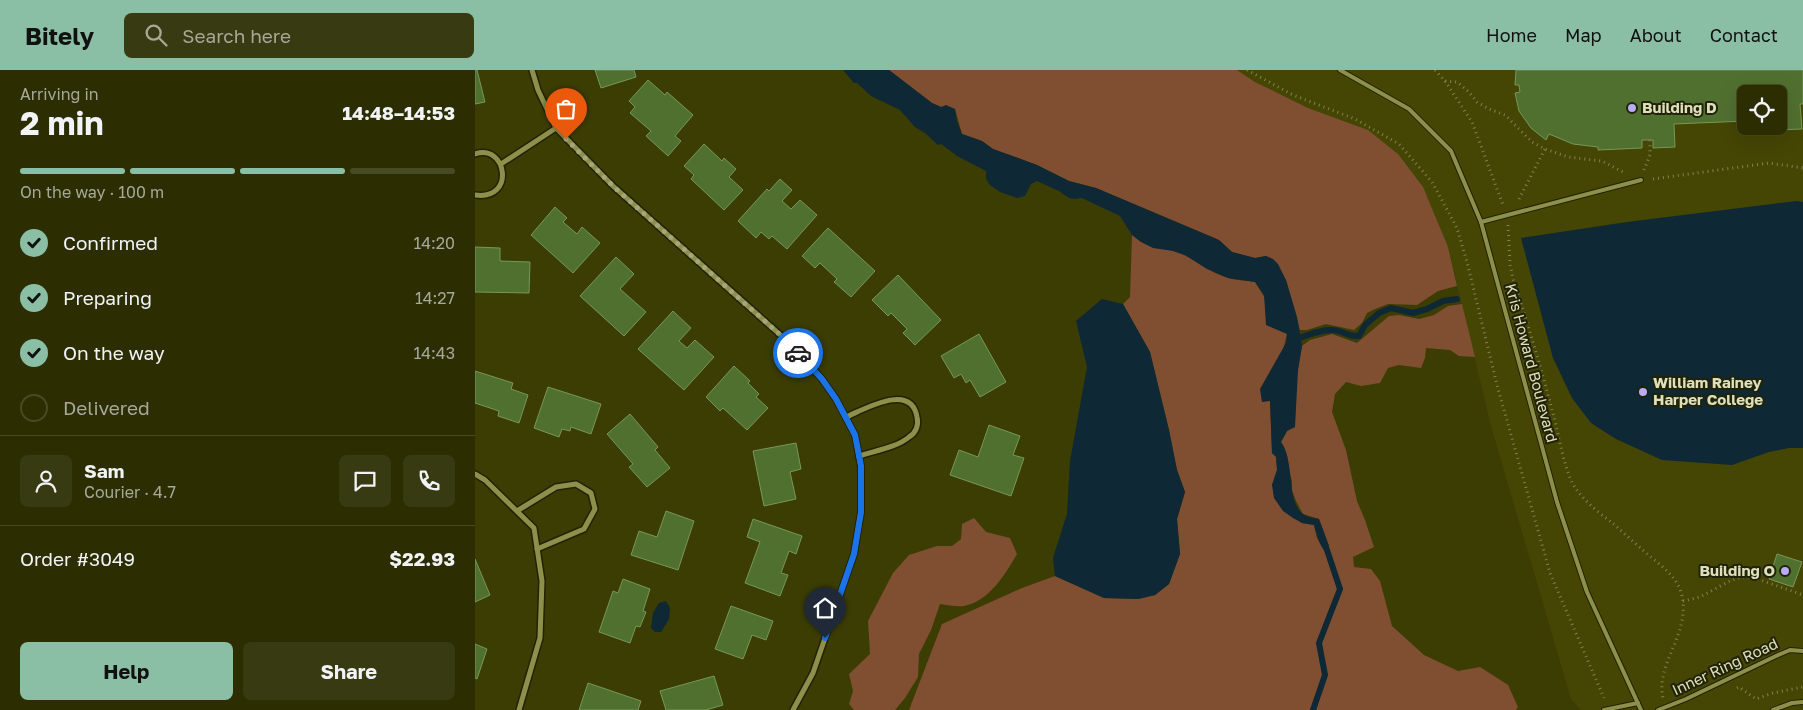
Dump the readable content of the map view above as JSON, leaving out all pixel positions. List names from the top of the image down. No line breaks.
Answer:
{"streets":{"lane":["Kris Howard Boulevard","Inner Ring Road"]},"places":["Building D","William Rainey Harper College","Building O"],"page":{"header":"Bitely","search":"Search here","nav":["Home","Map","About","Contact"],"heading":["2 min","Arriving in","14:48–14:53"],"panel":["Sam","Courier · 4.7","Order #3049","$22.93"],"bar":"On the way · 100 m","list":[["Confirmed","14:20"],["Preparing","14:27"],["On the way","14:43"],"Delivered"],"buttons":["Help","Share"]}}
